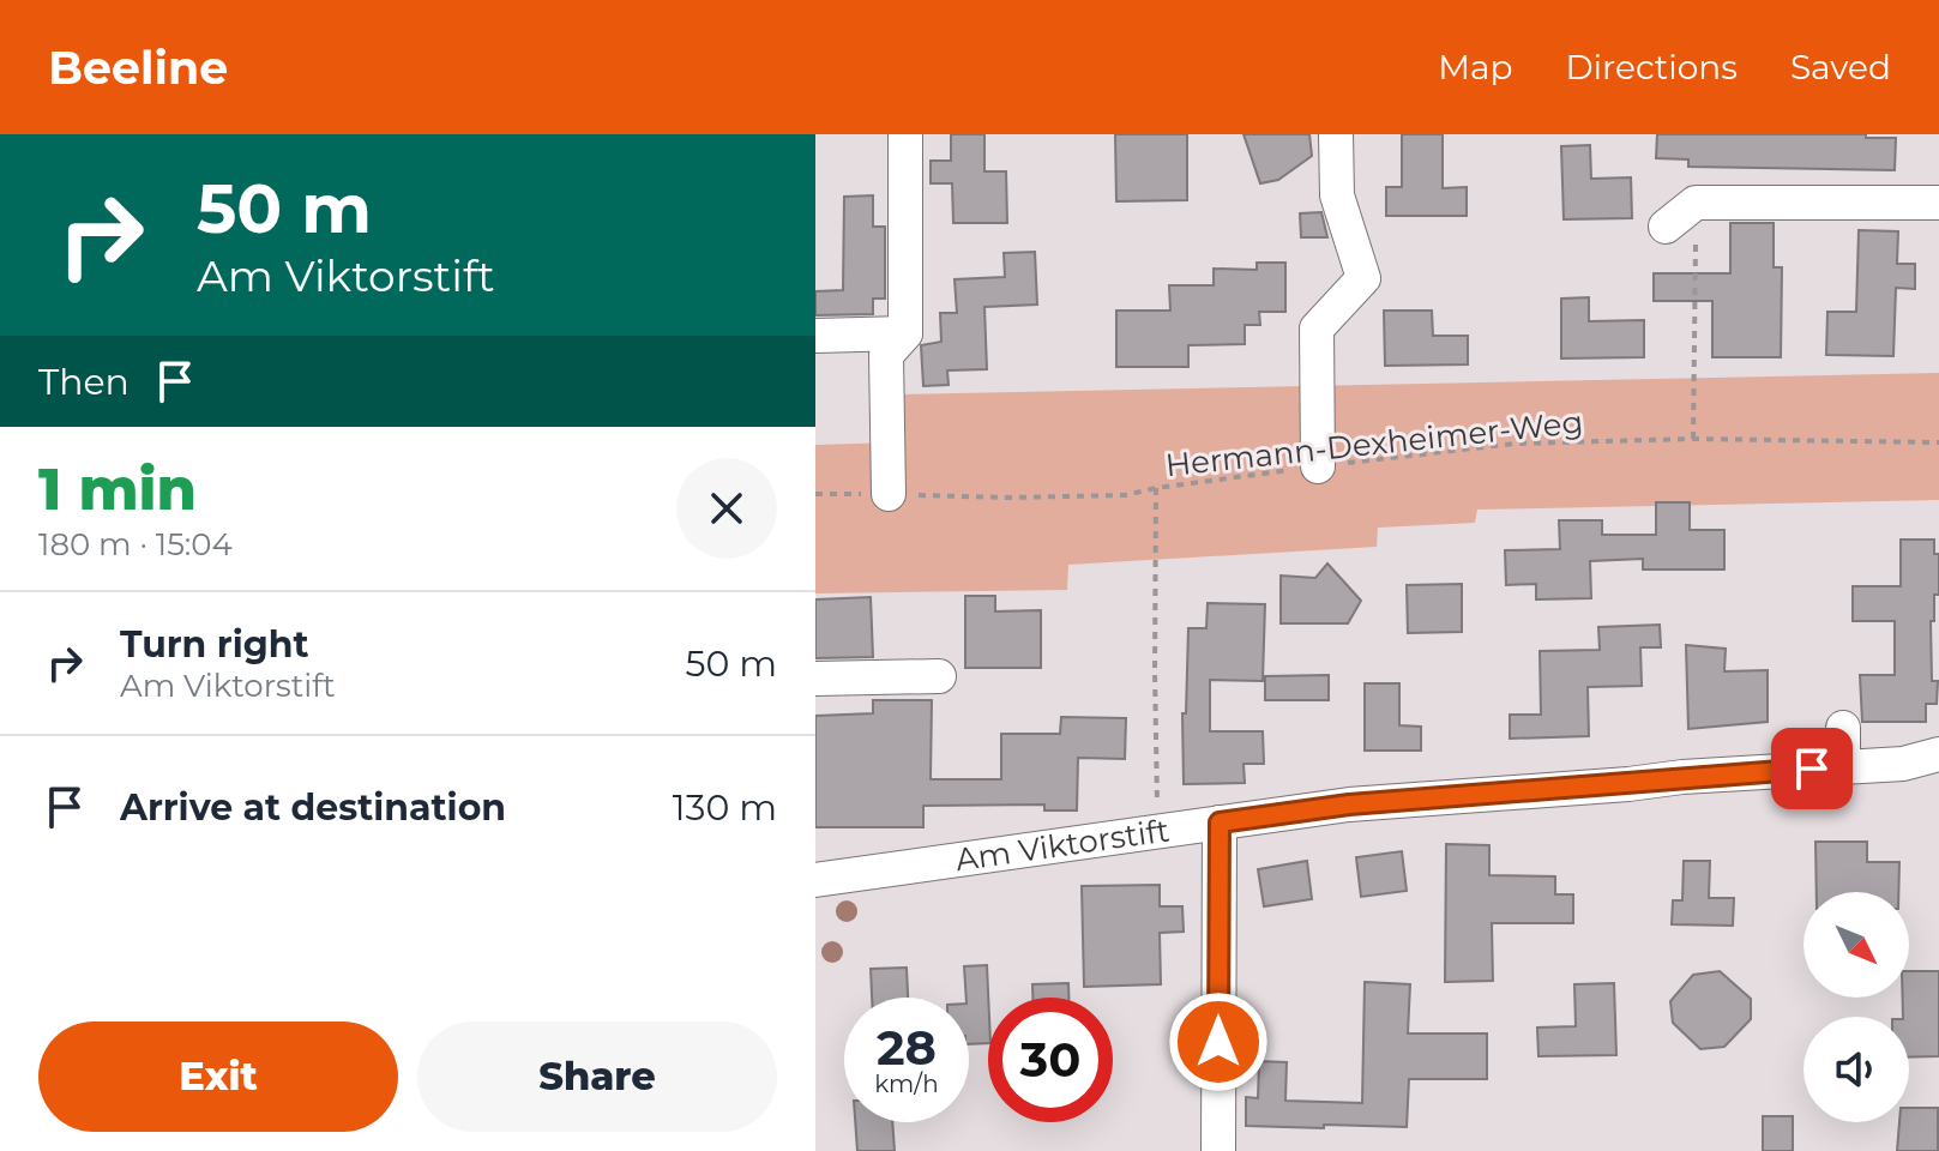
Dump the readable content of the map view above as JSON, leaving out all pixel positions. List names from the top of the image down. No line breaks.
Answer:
{"streets":{"street":["Am Viktorstift"],"path":["Hermann-Dexheimer-Weg"]},"north":"bottom right","page":{"header":"Beeline","nav":["Map","Directions","Saved"],"turn":["50 m","Am Viktorstift"],"then":"Then","heading":["1 min","180 m · 15:04"],"list":[{"name":"Turn right","note":"Am Viktorstift","value":"50 m"},{"name":"Arrive at destination","value":"130 m"}],"speed":"28 km/h","limit":"30","buttons":["Exit","Share"]}}
